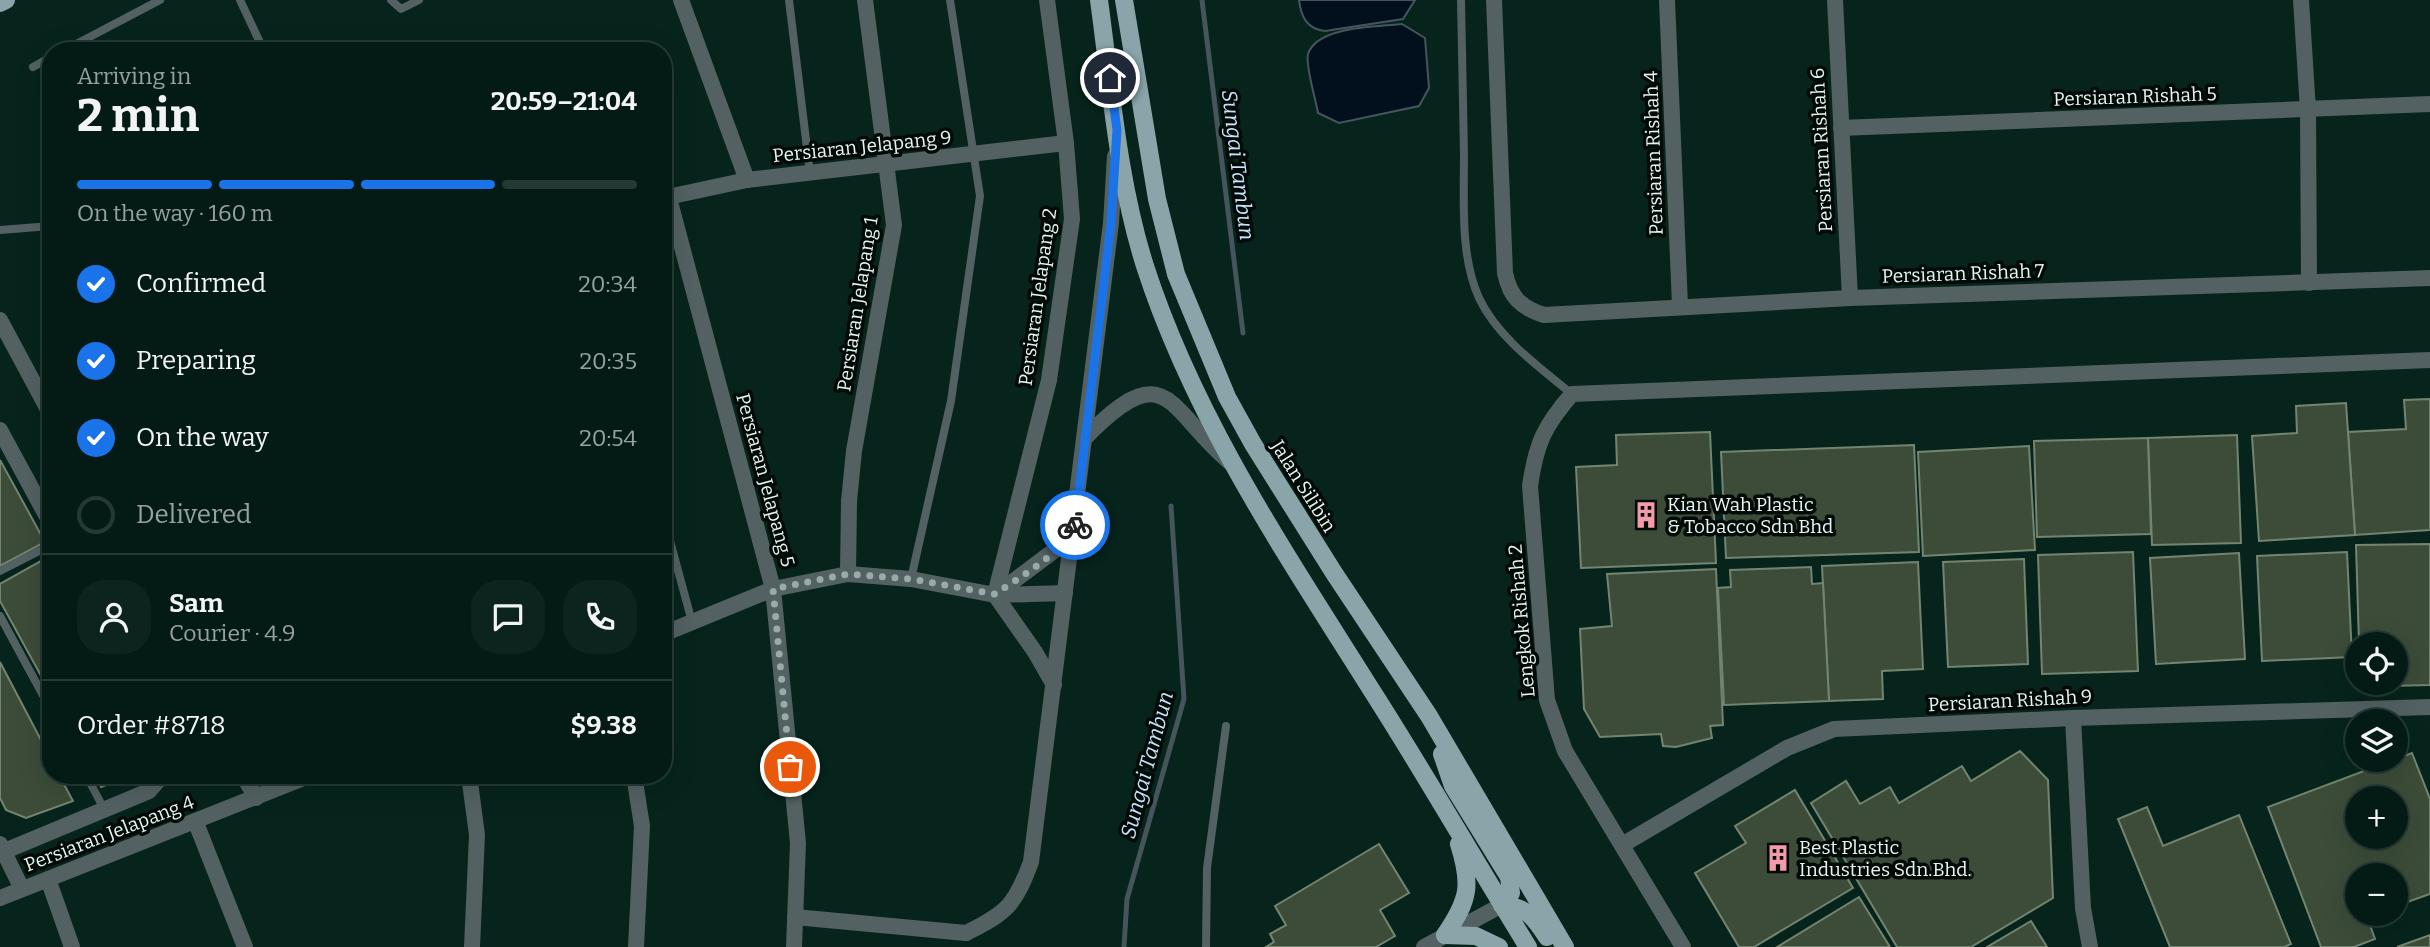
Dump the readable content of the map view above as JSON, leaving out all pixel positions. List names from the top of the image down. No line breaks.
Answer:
{"streets":{"main road":["Jalan Silibin"],"street":["Persiaran Rishah 5","Persiaran Jelapang 9","Persiaran Rishah 6","Persiaran Rishah 4","Persiaran Rishah 7","Persiaran Jelapang 2","Persiaran Jelapang 1","Persiaran Jelapang 5","Lengkok Rishah 2","Persiaran Rishah 9","Persiaran Jelapang 4"]},"crossings":[["Persiaran Rishah 5","Persiaran Rishah 6"],["Persiaran Jelapang 9","Persiaran Jelapang 2"],["Persiaran Jelapang 9","Persiaran Jelapang 1"],["Persiaran Rishah 6","Persiaran Rishah 7"],["Persiaran Rishah 4","Persiaran Rishah 7"],["Lengkok Rishah 2","Persiaran Rishah 9"]],"water":["Sungai Tambun"],"places":{"building":["Kian Wah Plastic & Tobacco Sdn Bhd","Best Plastic Industries Sdn.Bhd."]},"page":{"heading":["2 min","Arriving in","20:59–21:04"],"panel":["Sam","Courier · 4.9","Order #8718","$9.38"],"bar":"On the way · 160 m","list":[["Confirmed","20:34"],["Preparing","20:35"],["On the way","20:54"],"Delivered"],"map_buttons":["+","−"]}}
